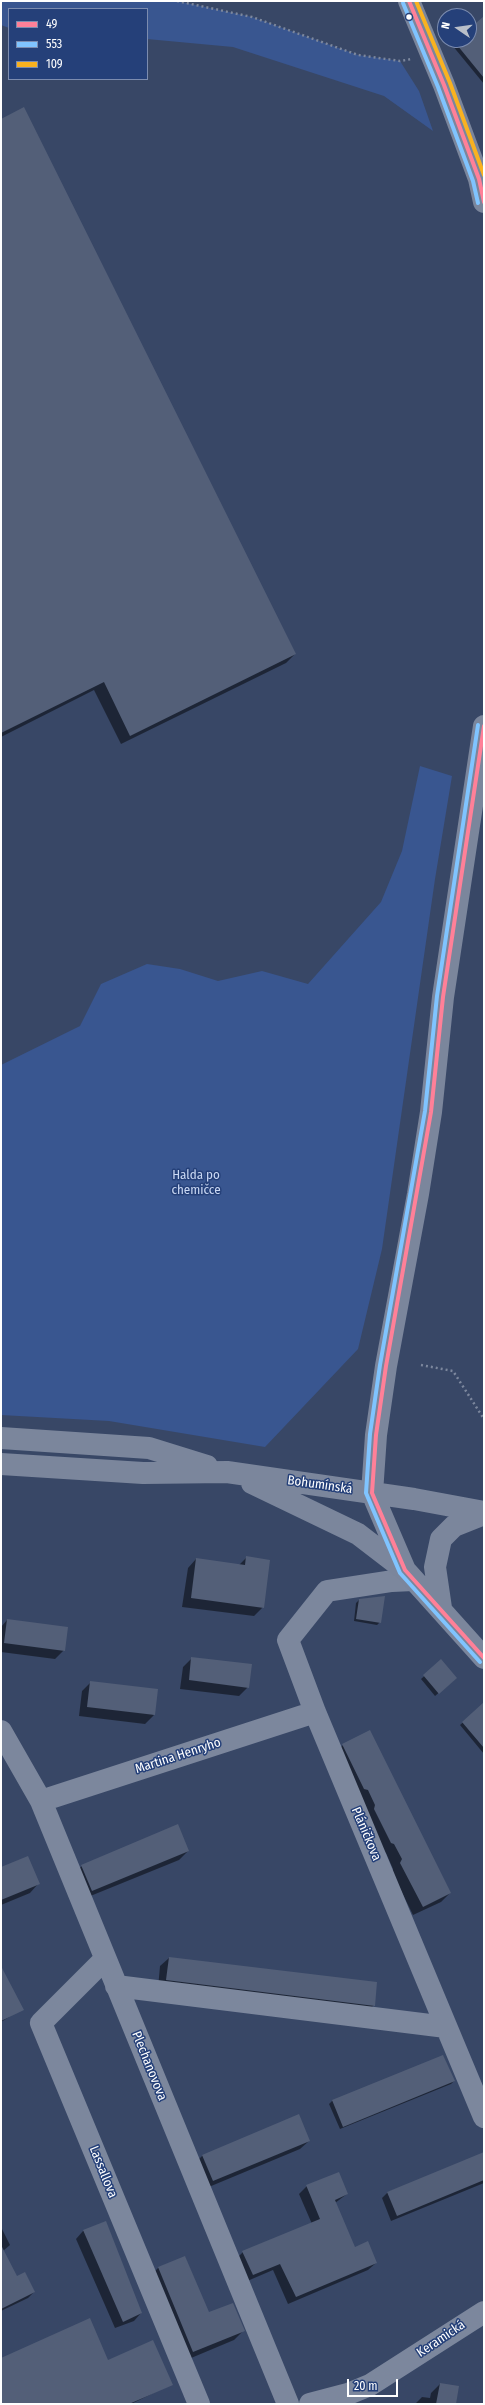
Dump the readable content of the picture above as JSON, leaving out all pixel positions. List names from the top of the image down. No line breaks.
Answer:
{"streets":{"main road":["Bohumínská"],"street":["Martina Henryho","Pláničkova","Plechanovova","Lassallova","Keramická"]},"crossings":[["Martina Henryho","Pláničkova"],["Martina Henryho","Plechanovova"],["Plechanovova","Lassallova"]],"parks":["Halda po chemičce"],"lines":["transit line 49","transit line 109","transit line 553"],"legend":["49","553","109"],"scale_bar":"20 m","north":"left"}
